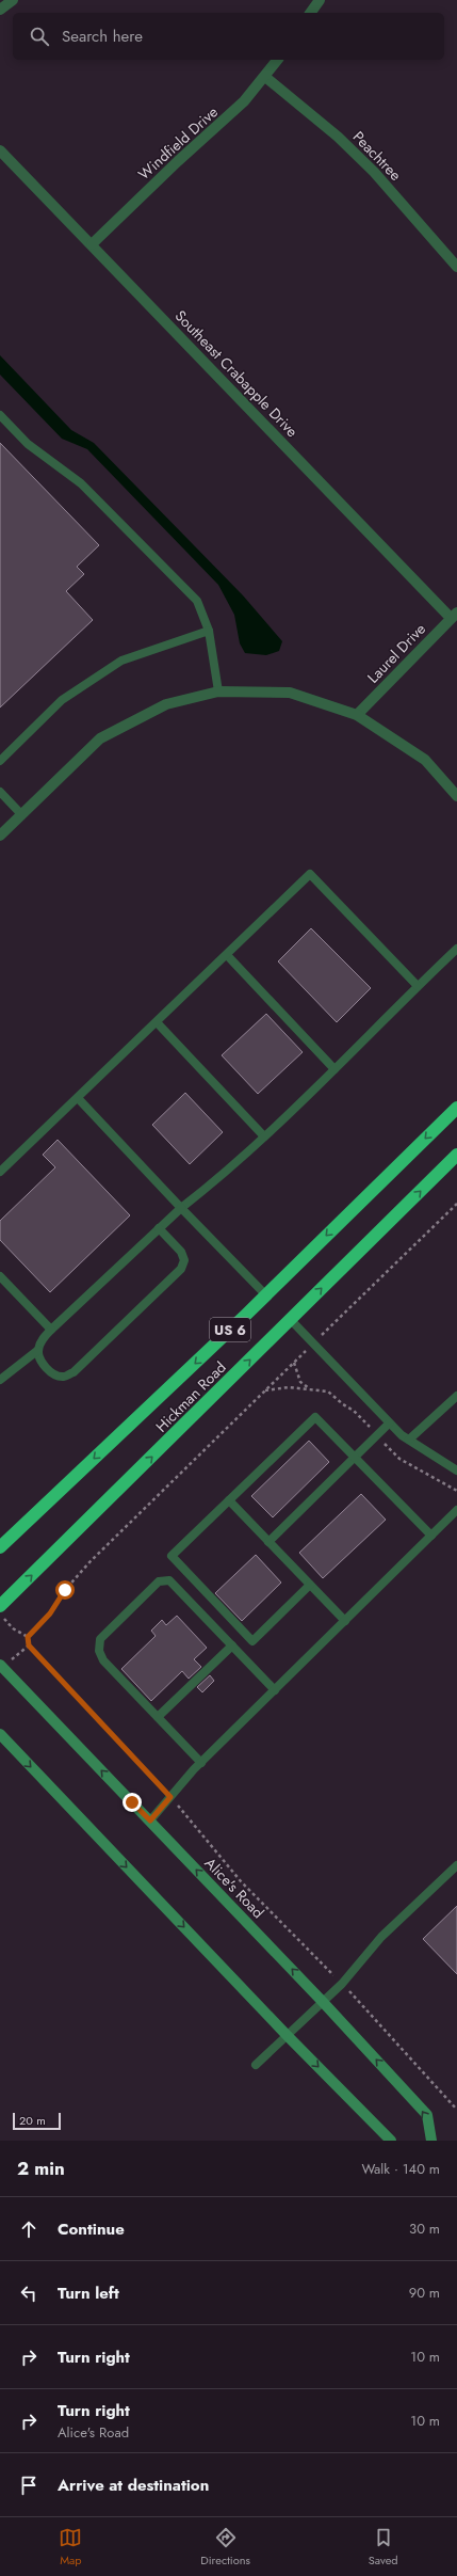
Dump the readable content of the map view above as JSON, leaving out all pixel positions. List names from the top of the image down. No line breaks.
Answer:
{"streets":{"highway":["US 6","Hickman Road"],"main road":["Alice's Road"],"street":["Windfield Drive","Peachtree","Southeast Crabapple Drive","Laurel Drive"]},"crossings":[["Windfield Drive","Peachtree"],["Windfield Drive","Southeast Crabapple Drive"],["Southeast Crabapple Drive","Laurel Drive"]],"scale_bar":"20 m","page":{"search":"Search here","scale":"20 m","heading":["2 min","Walk · 140 m"],"list":[["Continue","30 m"],["Turn left","90 m"],["Turn right","10 m"],["Turn right","Alice's Road","10 m"],"Arrive at destination"],"nav":["Map","Directions","Saved"]}}
